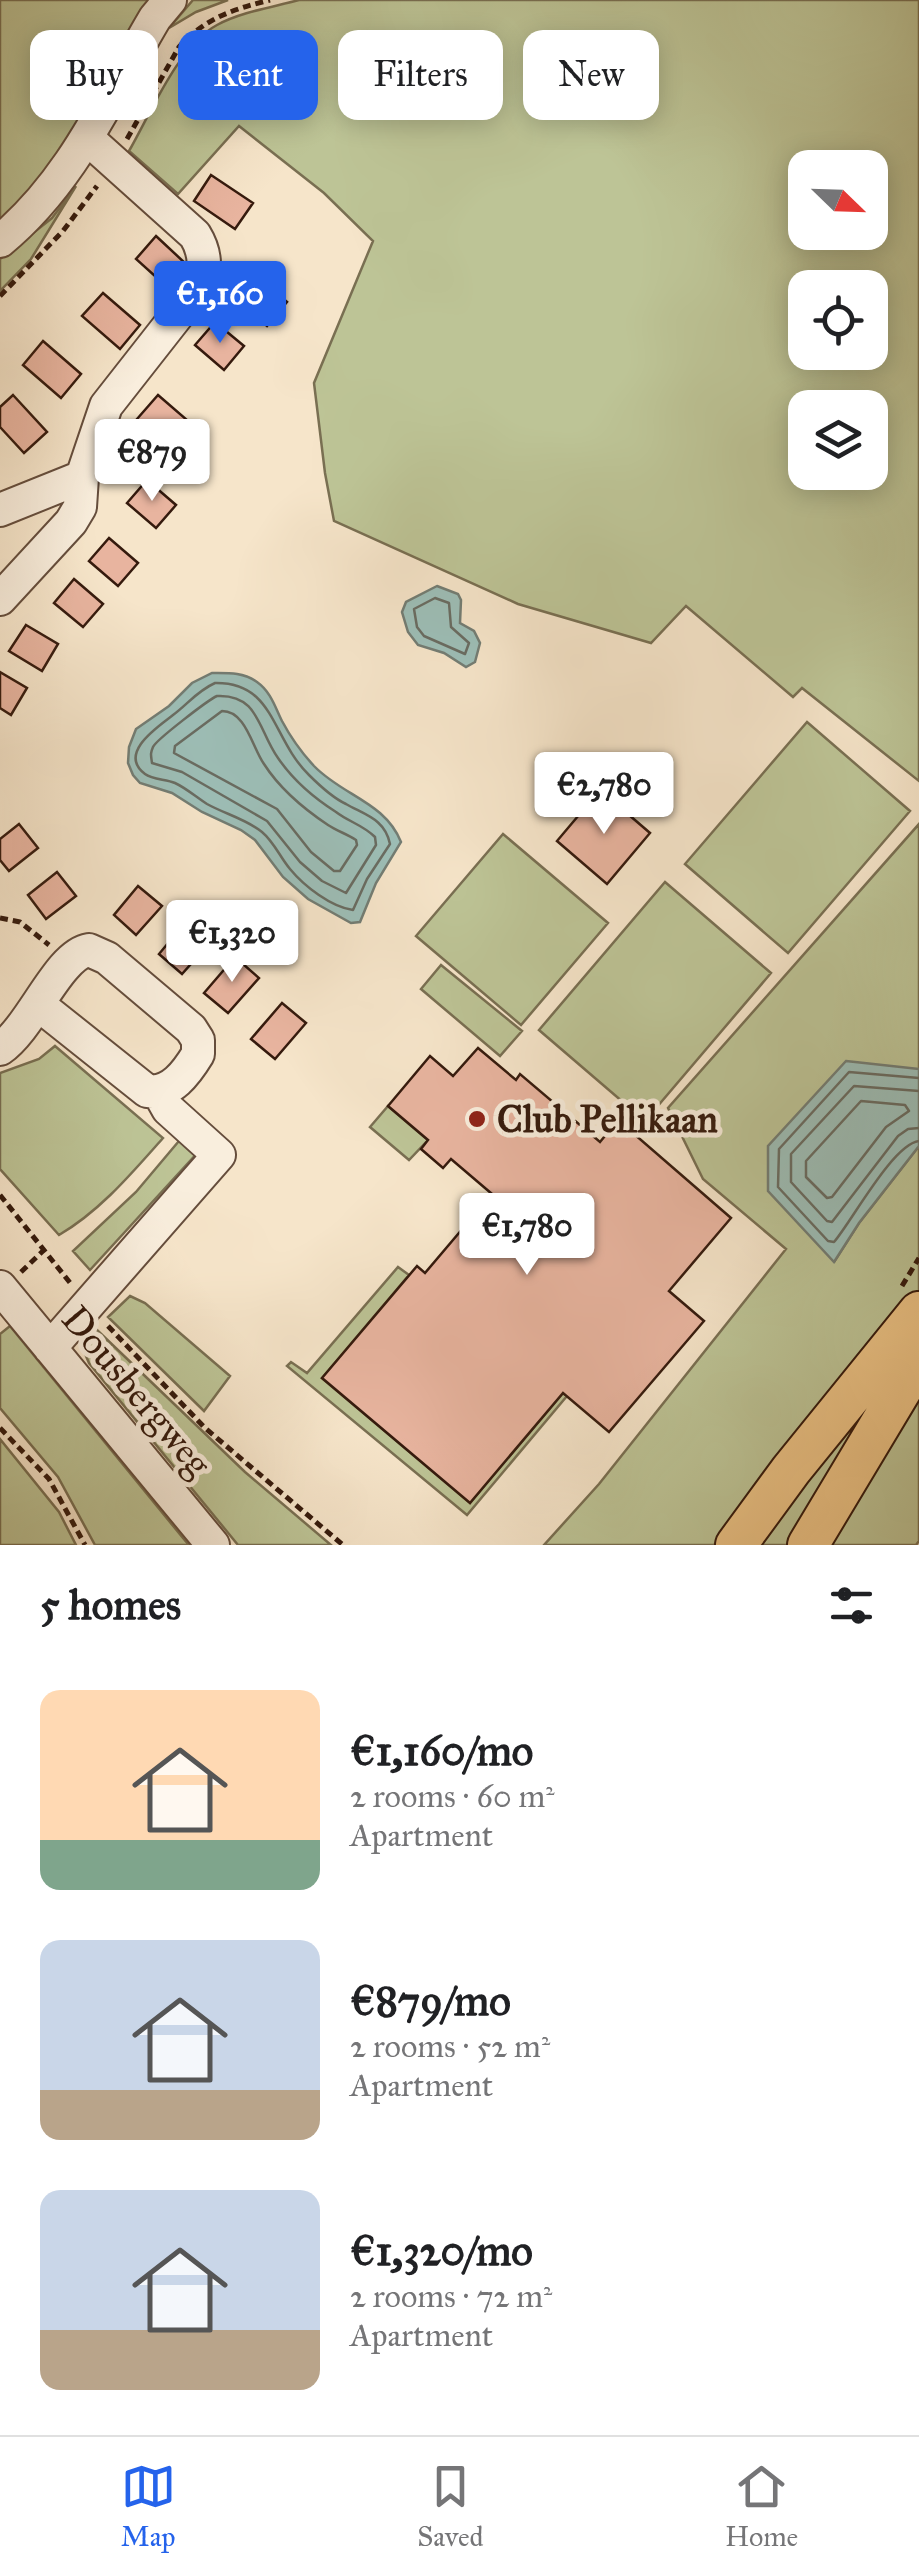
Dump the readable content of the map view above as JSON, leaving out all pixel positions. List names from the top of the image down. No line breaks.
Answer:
{"streets":{"street":["Dousbergweg"]},"places":["Club Pellikaan"],"north":"bottom right","page":{"chip":["Buy","Rent","Filters","New"],"price":["€1,160","€879","€2,780","€1,320","€1,780"],"heading":"5 homes","list":[{"name":"€1,160/mo","note":"2 rooms · 60 m² · Apartment"},{"name":"€879/mo","note":"2 rooms · 52 m² · Apartment"},{"name":"€1,320/mo","note":"2 rooms · 72 m² · Apartment"}],"tabs":["Map","Saved","Home"]}}
